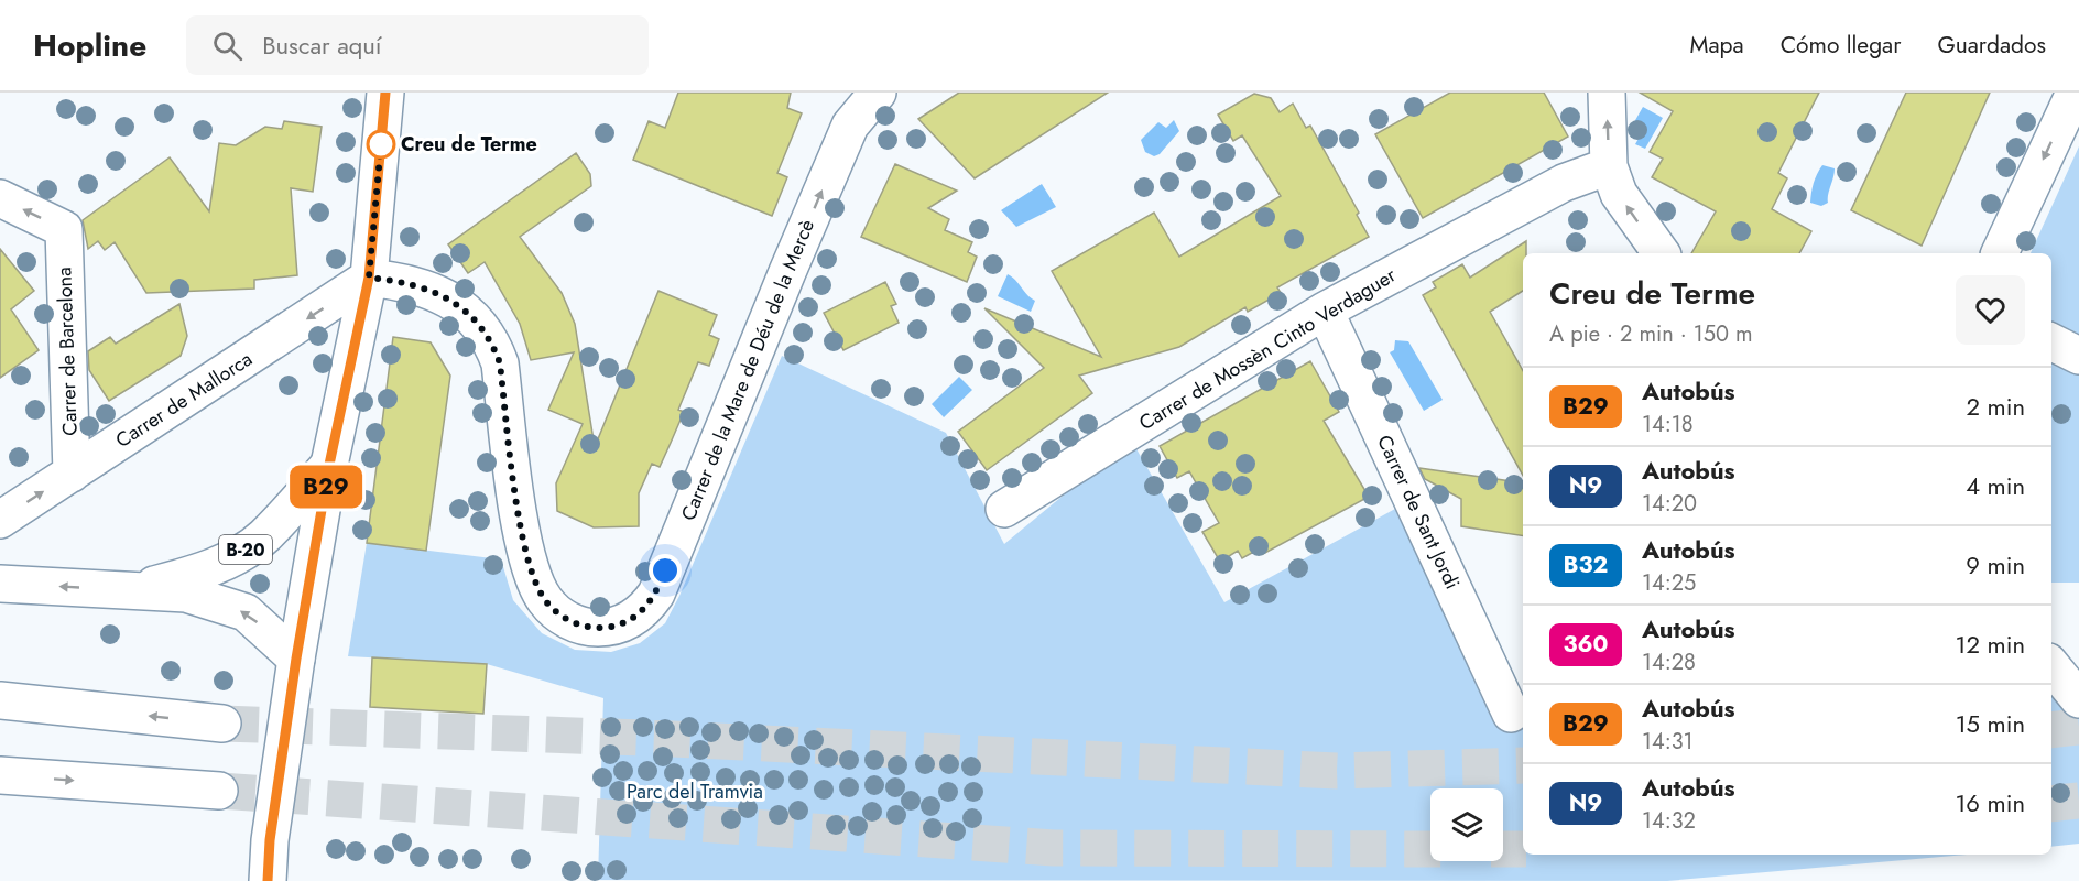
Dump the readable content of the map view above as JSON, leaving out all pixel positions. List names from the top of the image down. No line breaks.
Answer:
{"streets":{"main road":["Carrer de Mossèn Cinto Verdaguer","Carrer de Barcelona","Carrer de la Mare de Déu de la Mercè","Carrer de Mallorca","Carrer de Sant Jordi","B-20"]},"crossings":[["Carrer de Mossèn Cinto Verdaguer","Carrer de Sant Jordi"],["Carrer de Barcelona","Carrer de Mallorca"],["Carrer de la Mare de Déu de la Mercè","Carrer de Mallorca"]],"parks":["Parc del Tramvia"],"places":["Creu de Terme"],"lines":["bus line B29"],"page":{"header":"Hopline","search":"Buscar aquí","nav":["Mapa","Cómo llegar","Guardados"],"on_map":"B29","heading":["Creu de Terme","A pie · 2 min · 150 m"],"list":[{"mark":"B29","name":"Autobús","note":"14:18","value":"2 min"},{"mark":"N9","name":"Autobús","note":"14:20","value":"4 min"},{"mark":"B32","name":"Autobús","note":"14:25","value":"9 min"},{"mark":"360","name":"Autobús","note":"14:28","value":"12 min"},{"mark":"B29","name":"Autobús","note":"14:31","value":"15 min"},{"mark":"N9","name":"Autobús","note":"14:32","value":"16 min"}]}}
